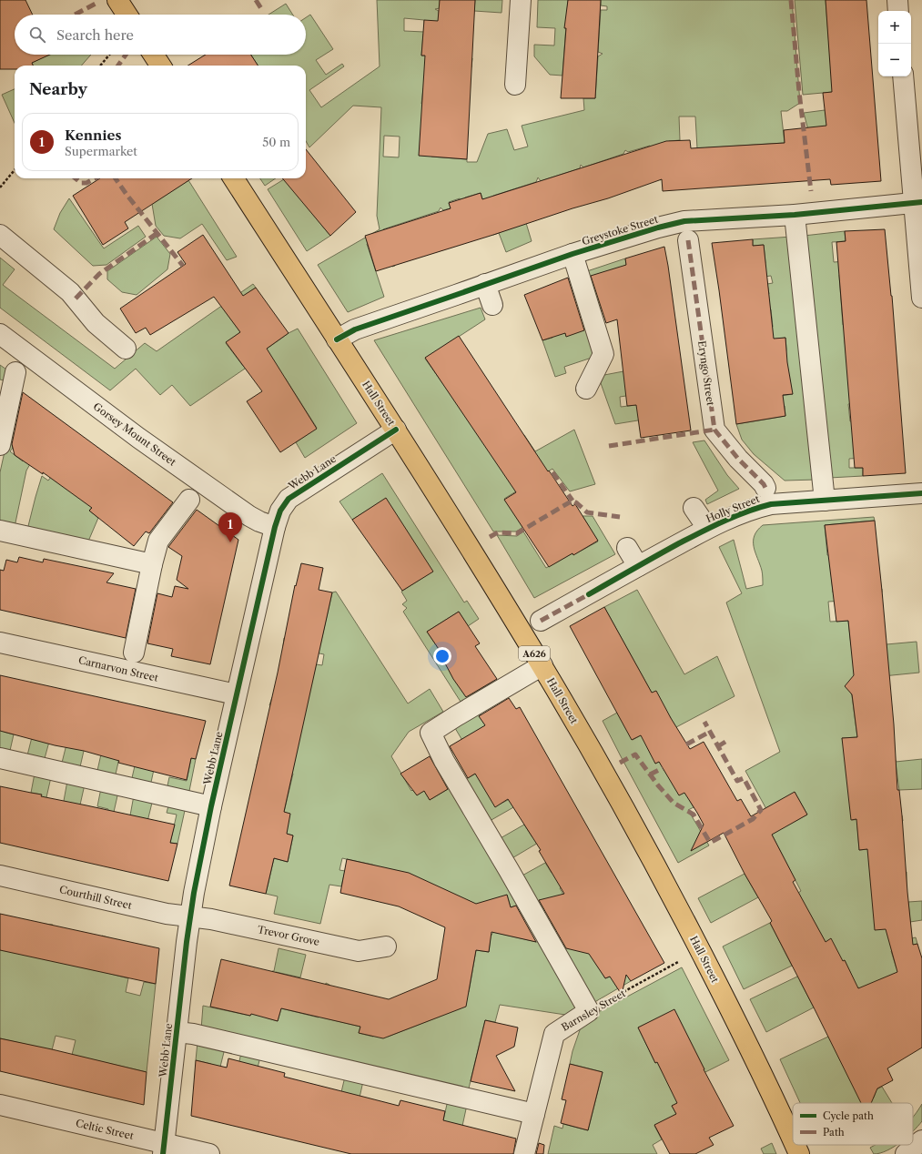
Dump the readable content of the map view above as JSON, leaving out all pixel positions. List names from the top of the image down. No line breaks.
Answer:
{"streets":{"main road":["Hall Street","A626"],"street":["Greystoke Street","Eryngo Street","Gorsey Mount Street","Webb Lane","Holly Street","Carnarvon Street","Courthill Street","Trevor Grove","Barnsley Street","Celtic Street"]},"crossings":[["Greystoke Street","Hall Street"],["Hall Street","Webb Lane"],["Gorsey Mount Street","Webb Lane"],["Webb Lane","Carnarvon Street"],["Webb Lane","Courthill Street"],["Webb Lane","Trevor Grove"],["Webb Lane","Celtic Street"],["Courthill Street","Trevor Grove"]],"legend":["Cycle path","Path"],"page":{"map_buttons":["+","−"],"search":"Search here","heading":"Nearby","list":[{"mark":"1","name":"Kennies","note":"Supermarket","value":"50 m"}],"pins":"1"}}
